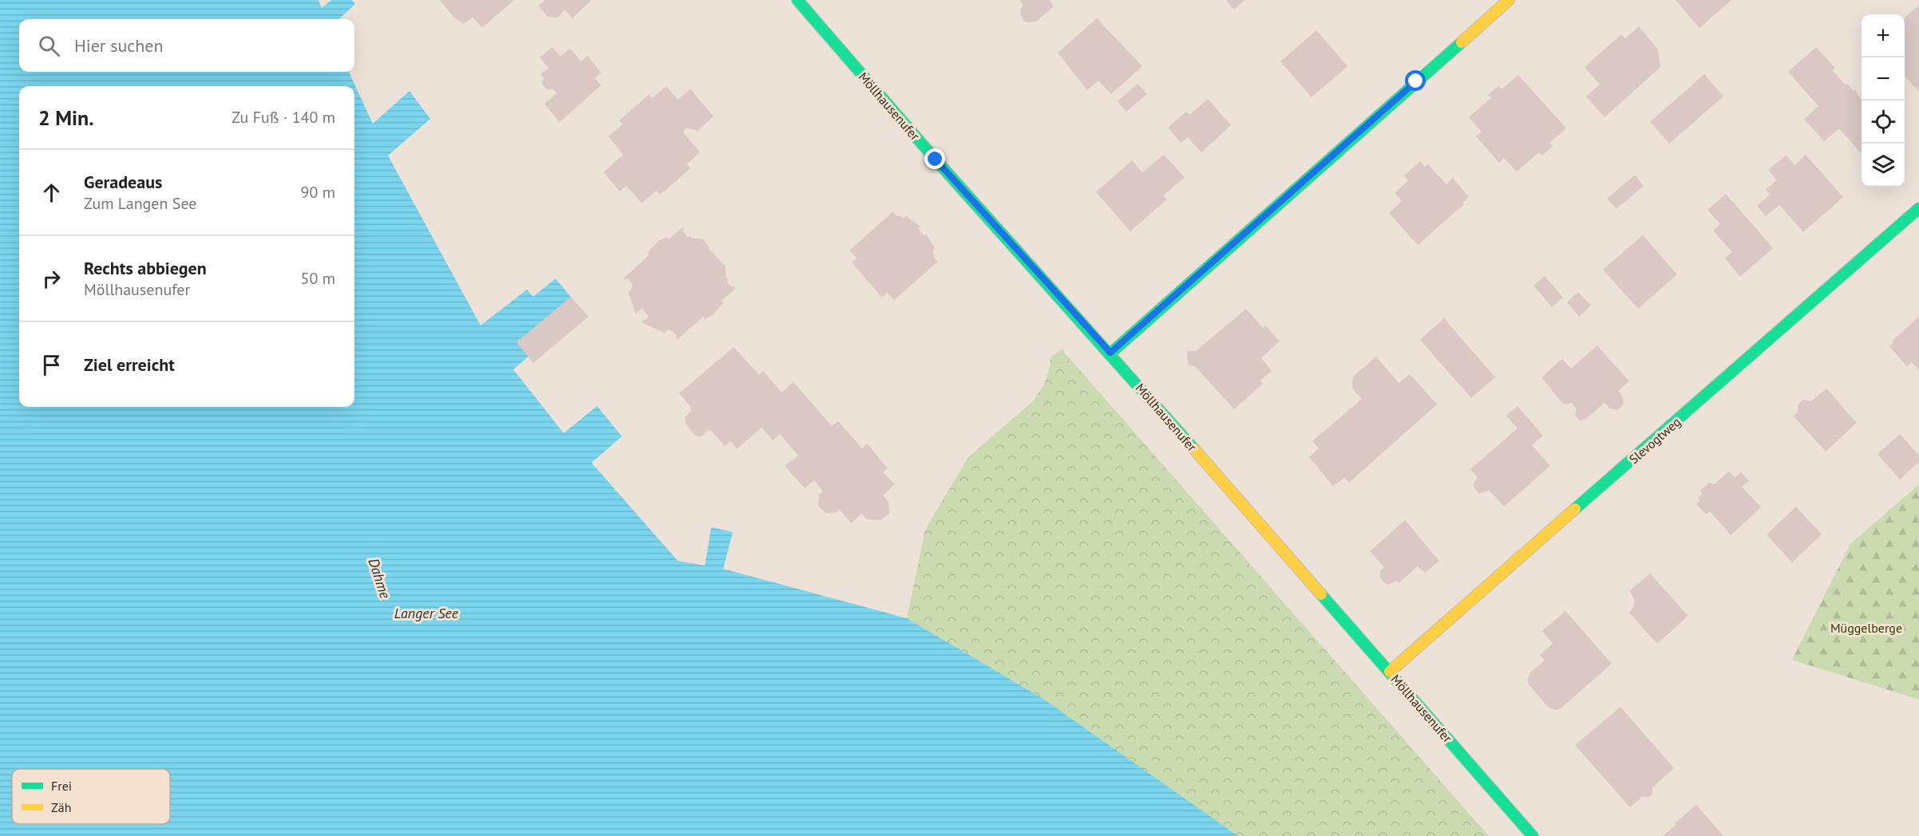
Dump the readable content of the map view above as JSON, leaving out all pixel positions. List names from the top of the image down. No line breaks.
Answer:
{"streets":{"street":["Möllhausenufer","Slevogtweg"]},"crossings":[["Möllhausenufer","Slevogtweg"]],"water":["Dahme","Langer See"],"parks":["Müggelberge"],"legend":["Frei","Zäh"],"page":{"map_buttons":["+","−"],"search":"Hier suchen","heading":["2 Min.","Zu Fuß · 140 m"],"list":[["Geradeaus","Zum Langen See","90 m"],["Rechts abbiegen","Möllhausenufer","50 m"],"Ziel erreicht"]}}
